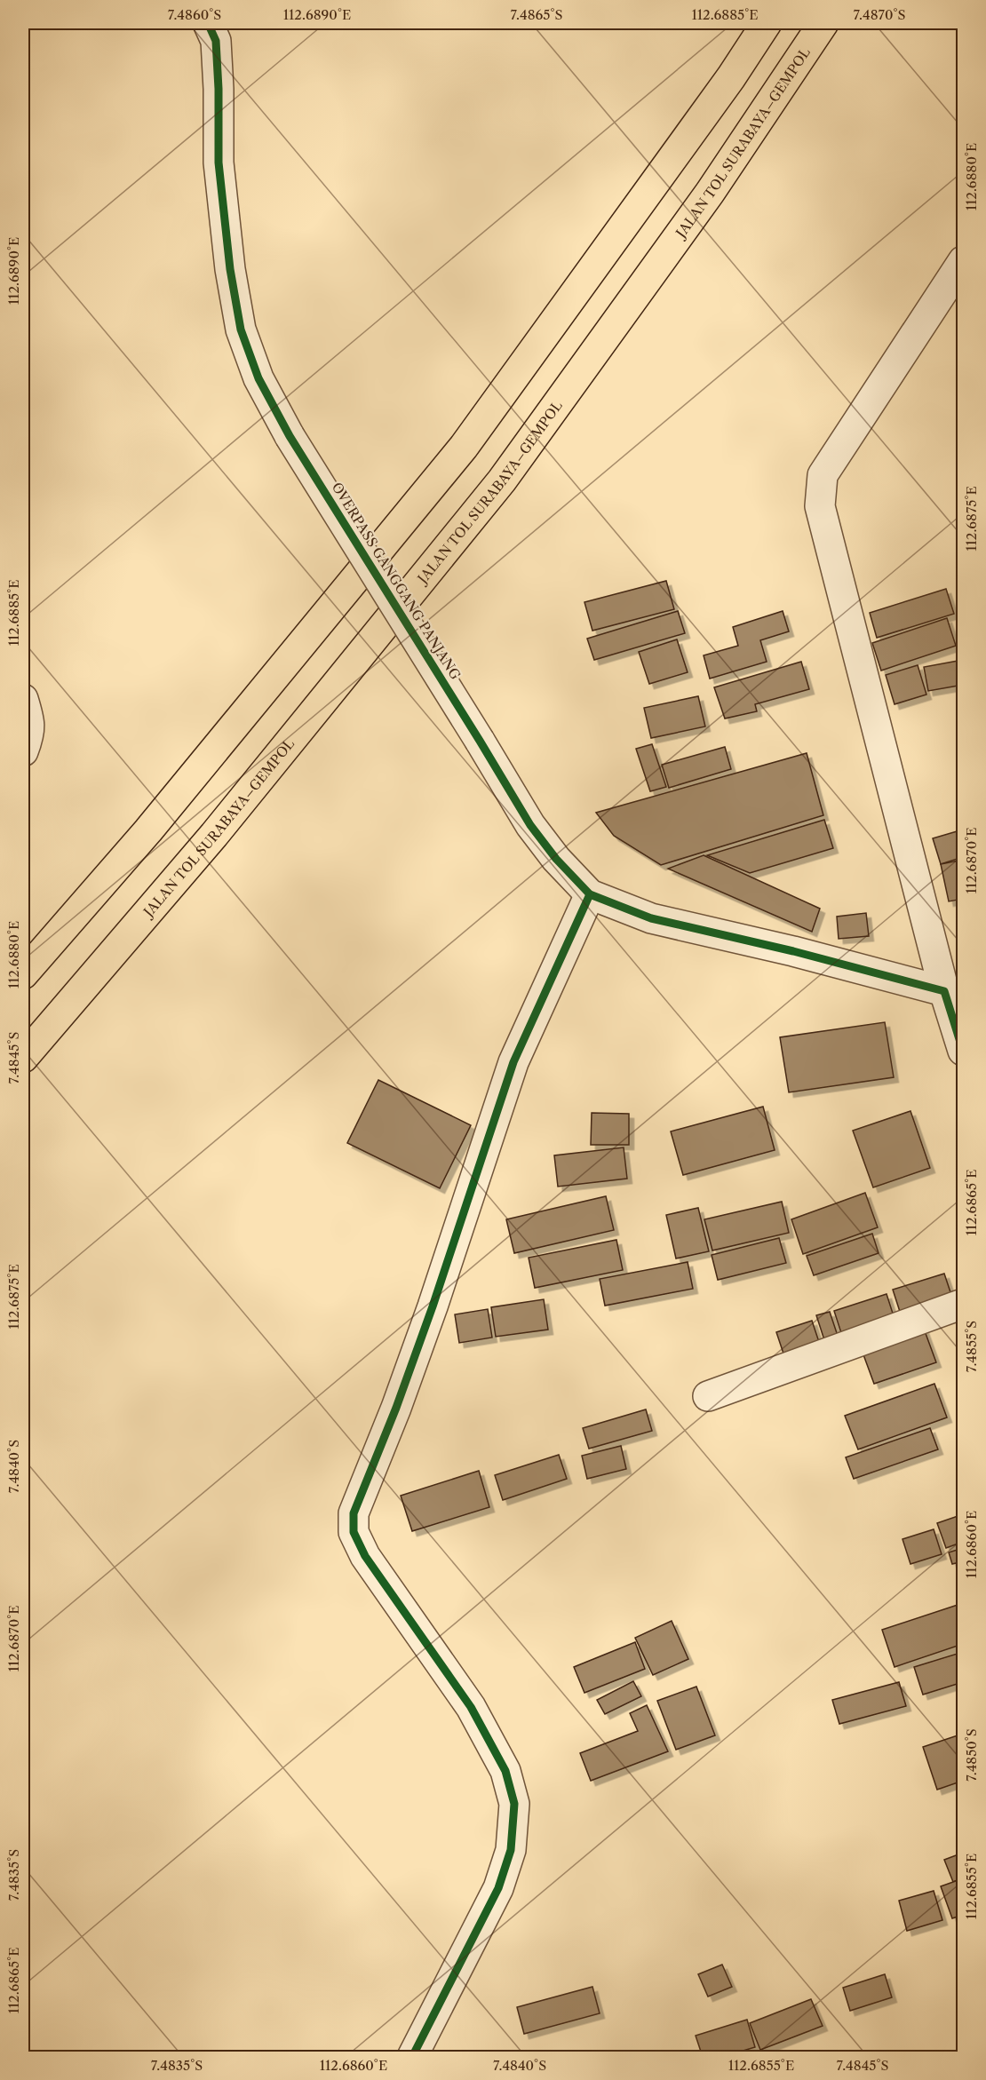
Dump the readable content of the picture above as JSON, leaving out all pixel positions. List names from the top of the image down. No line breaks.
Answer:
{"streets":{"highway":["JALAN TOL SURABAYA–GEMPOL"],"street":["OVERPASS GANGGANG PANJANG"]},"coordinates":["7.4860°S","112.6890°E","7.4865°S","112.6885°E","7.4870°S","112.6880°E","112.6875°E","112.6870°E","7.4845°S","112.6865°E","7.4855°S","7.4840°S","112.6860°E","7.4850°S","7.4835°S","112.6855°E"]}
